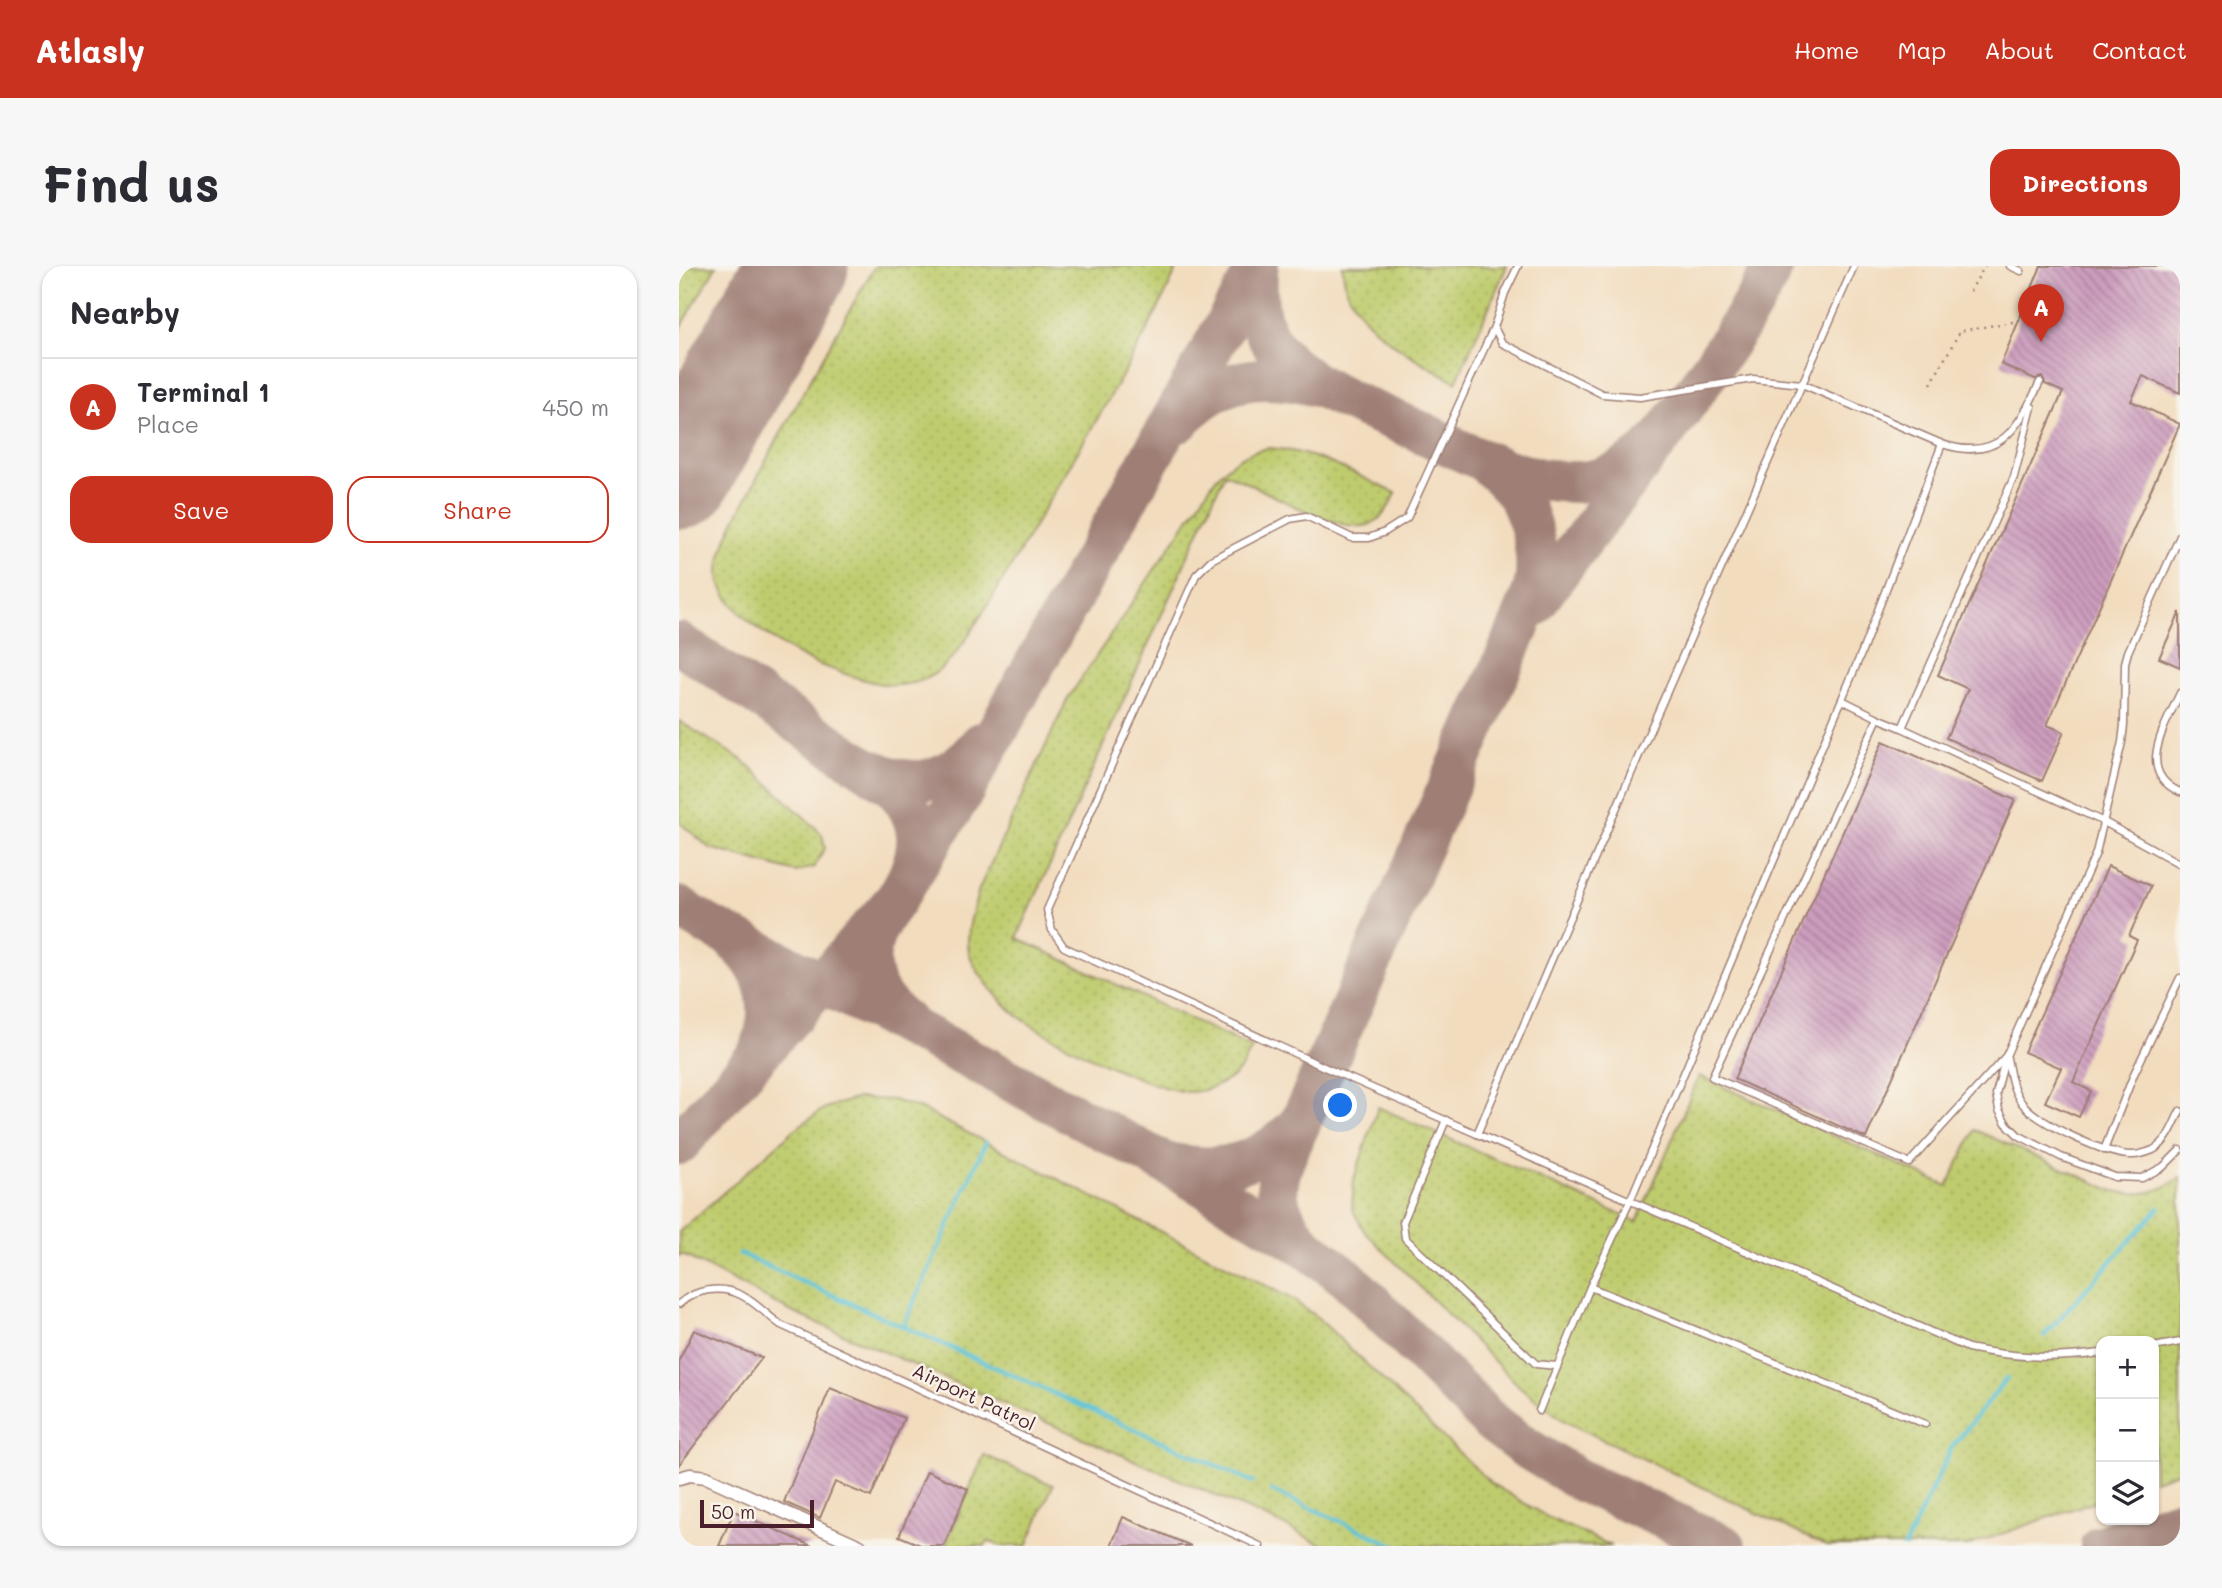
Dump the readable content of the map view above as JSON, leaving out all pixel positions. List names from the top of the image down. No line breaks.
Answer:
{"streets":{"lane":["Airport Patrol"]},"scale_bar":"50 m","page":{"header":"Atlasly","nav":["Home","Map","About","Contact"],"buttons":["Directions",["Save","Share"]],"title":"Find us","heading":"Nearby","pins":"A","list":[{"mark":"A","name":"Terminal 1","note":"Place","value":"450 m"}],"map_buttons":["+","−"],"scale":"50 m"}}
